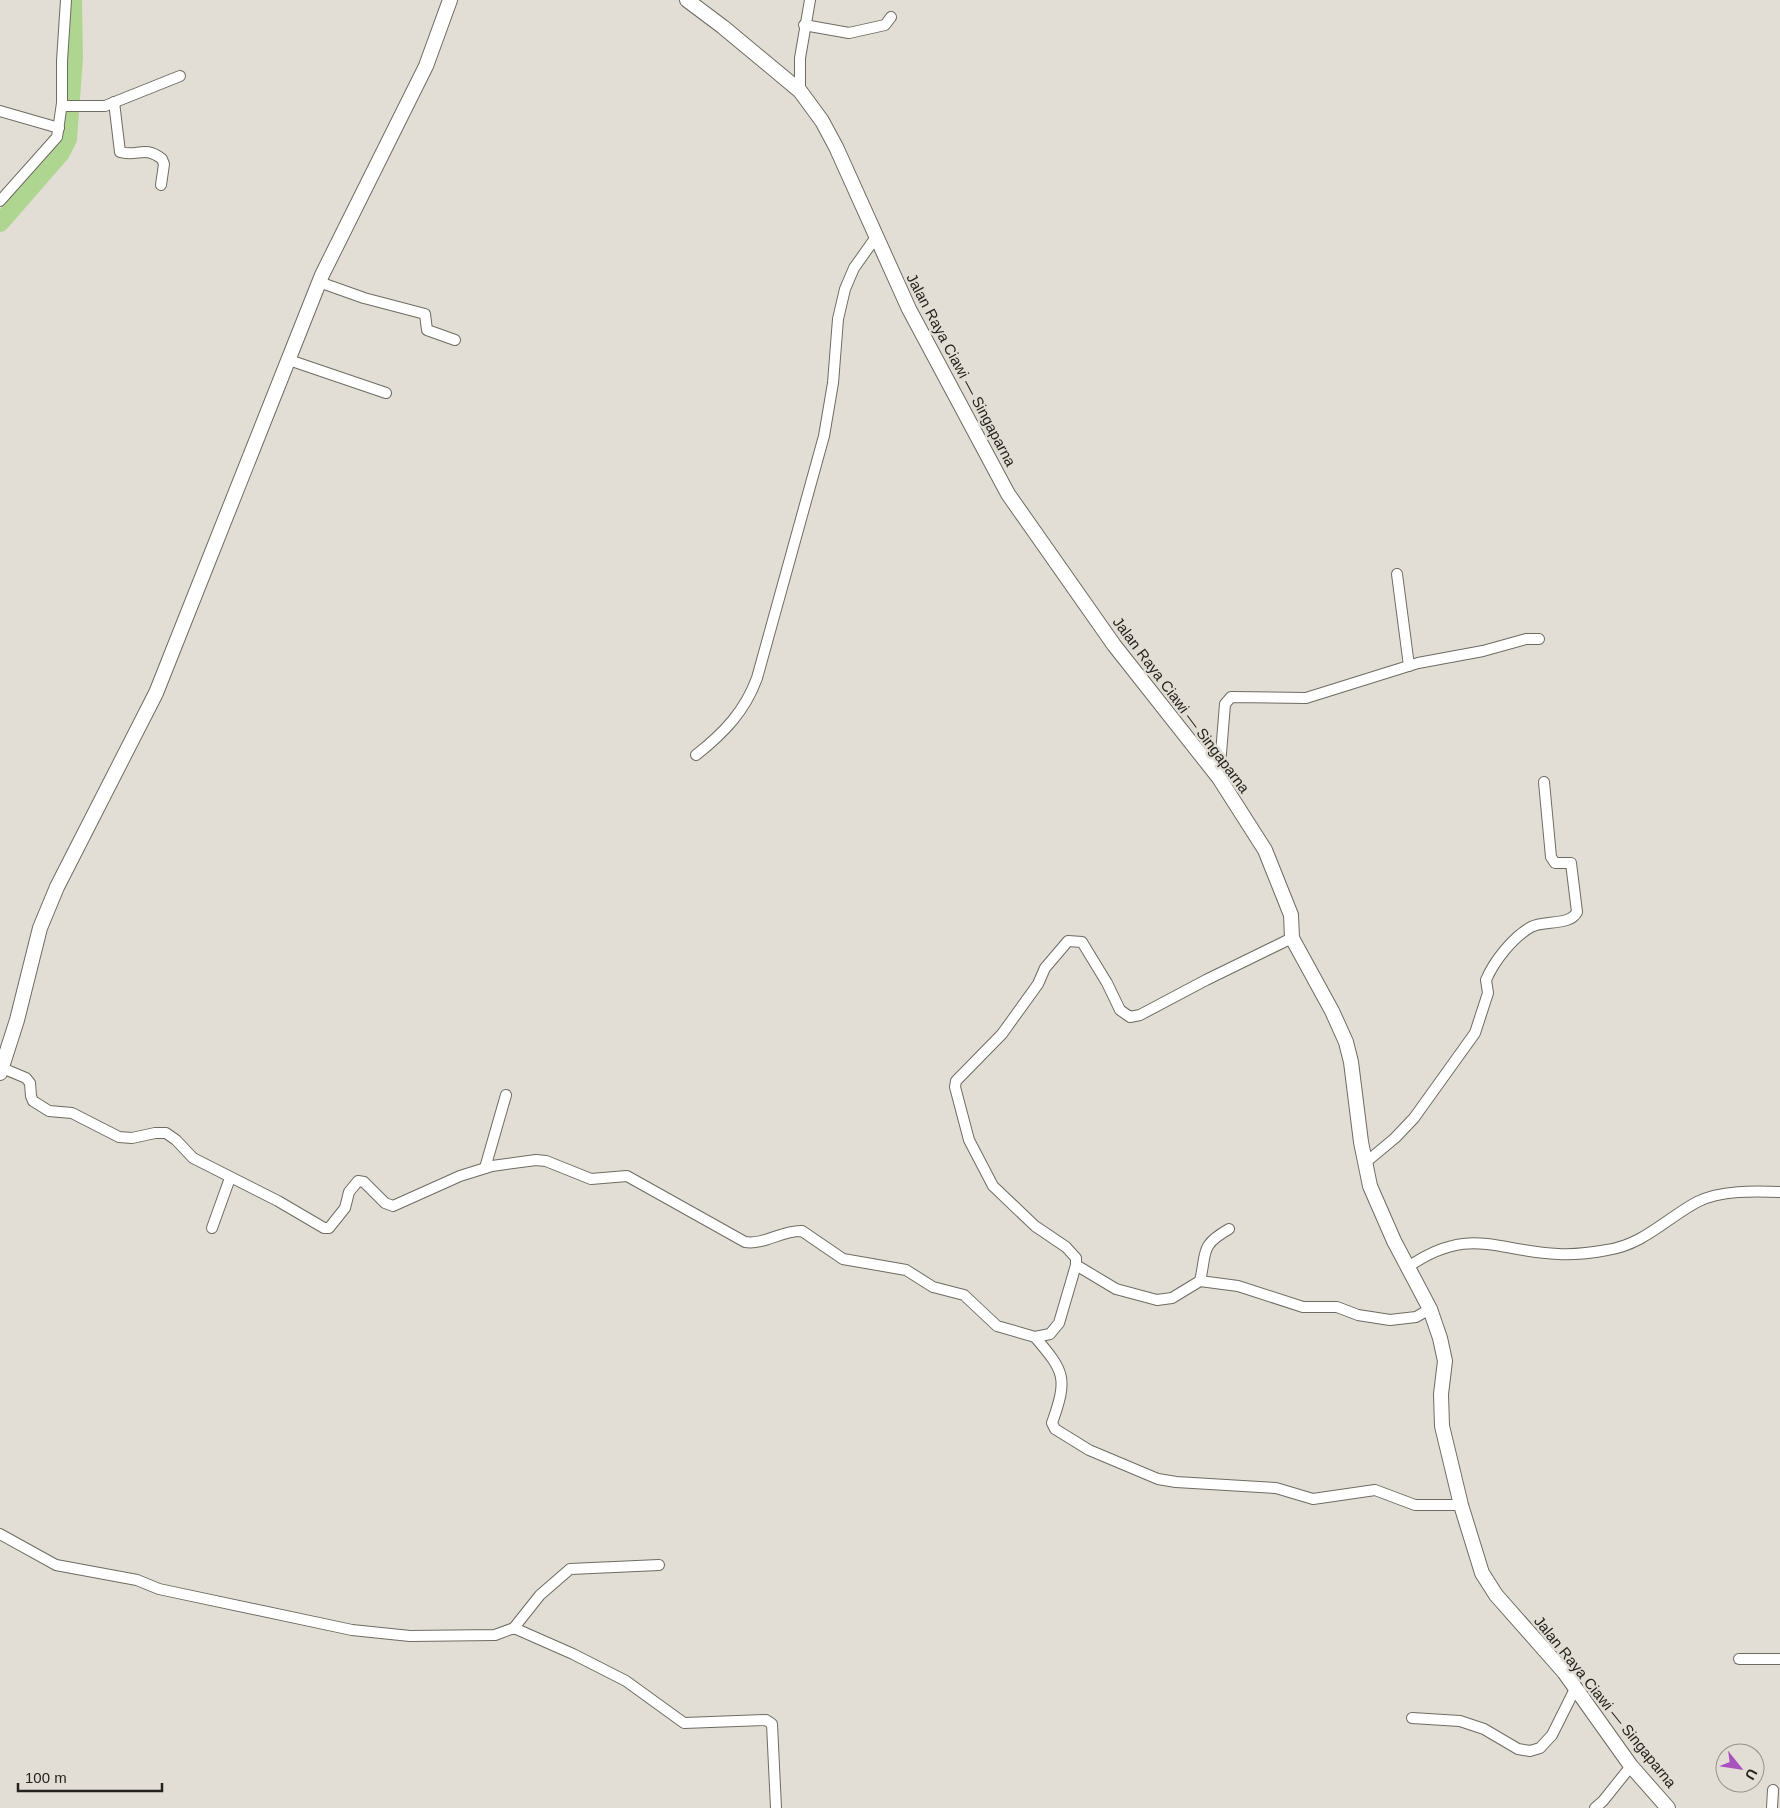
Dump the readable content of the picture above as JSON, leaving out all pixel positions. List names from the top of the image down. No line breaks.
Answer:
{"streets":{"main road":["Jalan Raya Ciawi — Singaparna"]},"scale_bar":"100 m","north":"bottom right"}
